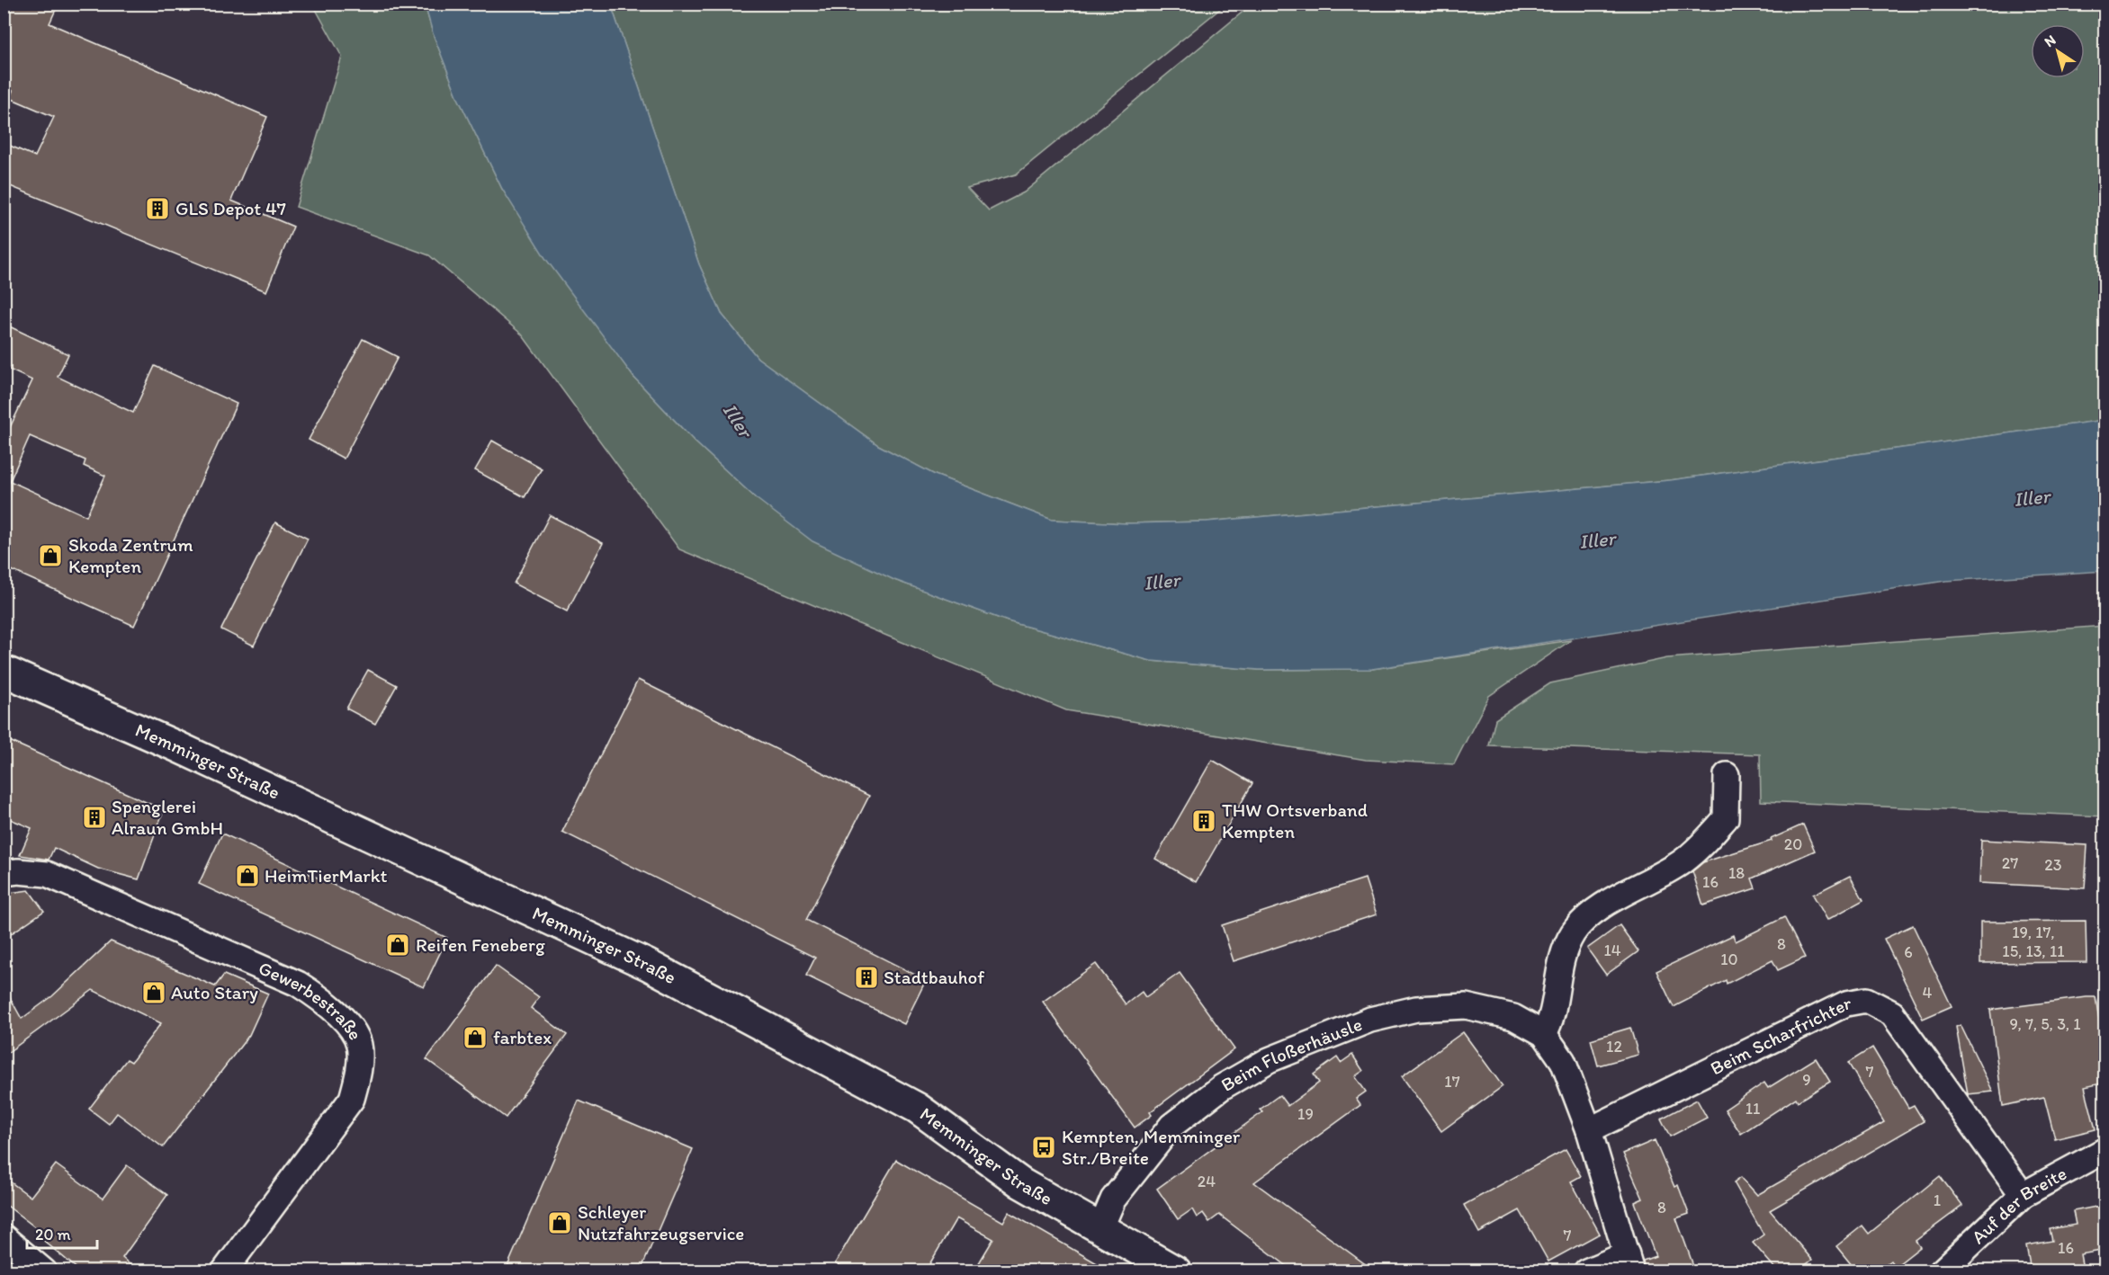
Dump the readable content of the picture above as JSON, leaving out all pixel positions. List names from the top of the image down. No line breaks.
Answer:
{"streets":{"main road":["Memminger Straße"],"street":["Gewerbestraße","Beim Scharfrichter","Beim Floßerhäusle","Auf der Breite"]},"crossings":[["Memminger Straße","Beim Floßerhäusle"],["Beim Scharfrichter","Beim Floßerhäusle"],["Beim Scharfrichter","Auf der Breite"]],"water":["Iller"],"places":{"building":["GLS Depot 47","Spenglerei Alraun GmbH","THW Ortsverband Kempten","Stadtbauhof"],"shop":["Skoda Zentrum Kempten","HeimTierMarkt","Reifen Feneberg","Auto Stary","farbtex","Schleyer Nutzfahrzeugservice"],"bus stop":["Kempten, Memminger Str./Breite"]},"house_numbers":["20","27","23","18","16","19, 17, 15, 13, 11","8","14","6","10","4","9, 7, 5, 3, 1","12","7","9","17","11","19","24","1","8","7","16"],"scale_bar":"20 m","north":"top left"}
